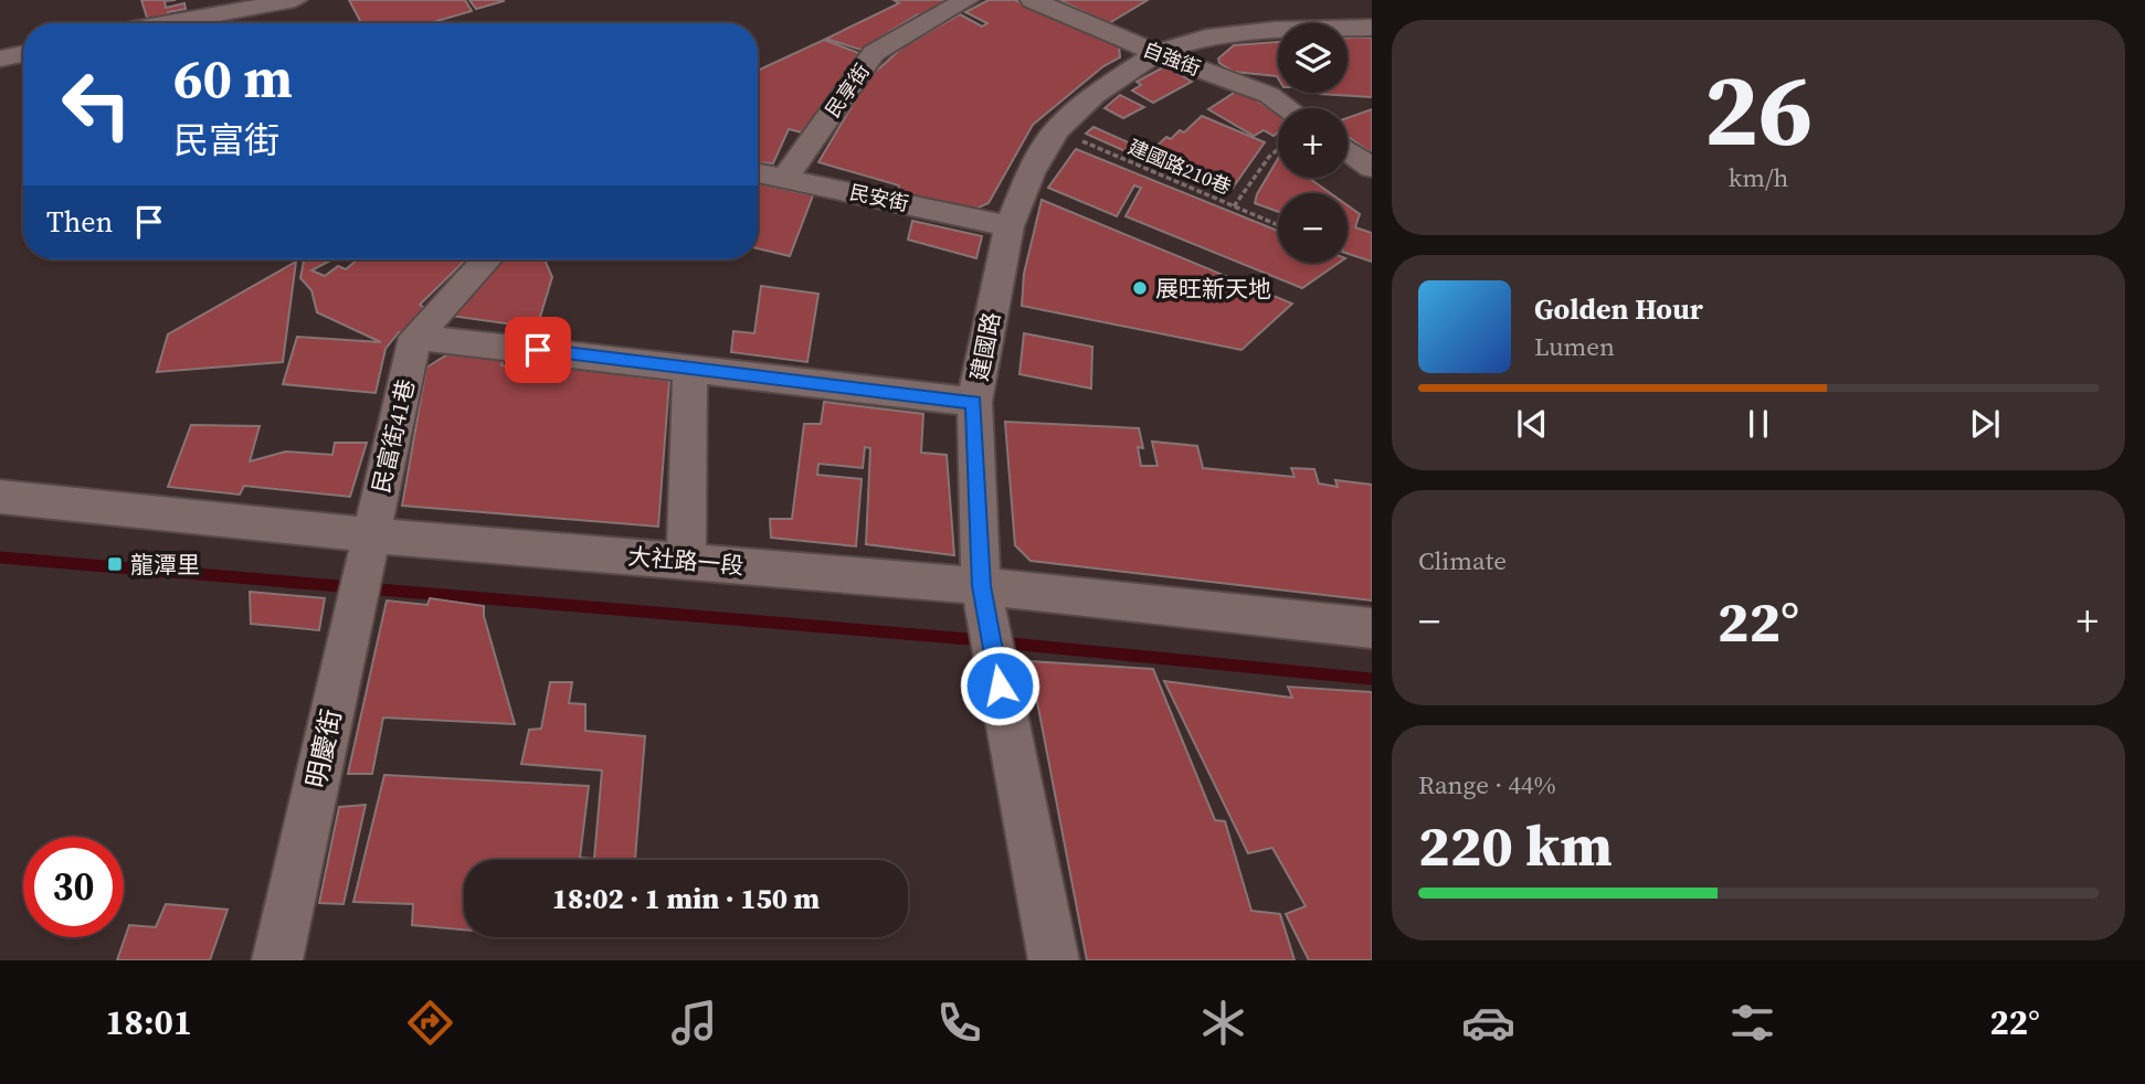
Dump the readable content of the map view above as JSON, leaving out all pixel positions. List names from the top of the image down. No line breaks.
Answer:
{"streets":{"street":["自強街","民享街","民安街","建國路","民富街41巷","大社路一段","明慶街"],"path":["建國路210巷"]},"crossings":[["自強街","建國路"],["民享街","民安街"],["建國路210巷","建國路"],["民安街","建國路"],["建國路","大社路一段"],["民富街41巷","大社路一段"],["民富街41巷","明慶街"],["大社路一段","明慶街"]],"places":{"other":["展旺新天地"],"transit":["龍潭里"]},"page":{"tile":[["26","km/h"],"Climate",["Range · 44%","220 km"]],"map_buttons":["+","−"],"turn":["60 m","民富街"],"then":"Then","song":["Golden Hour","Lumen"],"heat":["−","22°","+"],"limit":"30","trip":"18:02 · 1 min · 150 m","tabs":["18:01","22°"]}}
